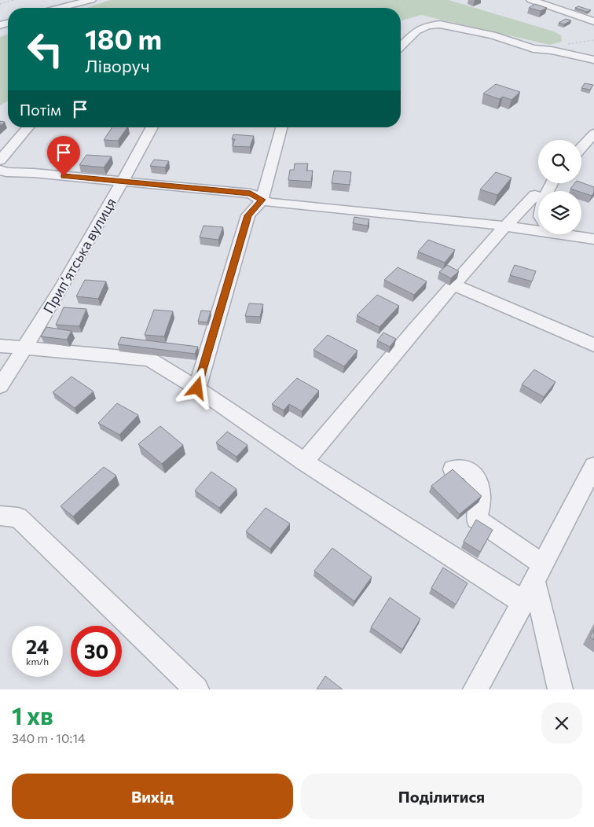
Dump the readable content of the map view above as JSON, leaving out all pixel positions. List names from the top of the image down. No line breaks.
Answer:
{"streets":{"street":["Прип’ятська вулиця"]},"page":{"turn":["180 m","Ліворуч"],"then":"Потім","speed":"24 km/h","limit":"30","heading":["1 хв","340 m · 10:14"],"buttons":["Вихід","Поділитися"]}}
